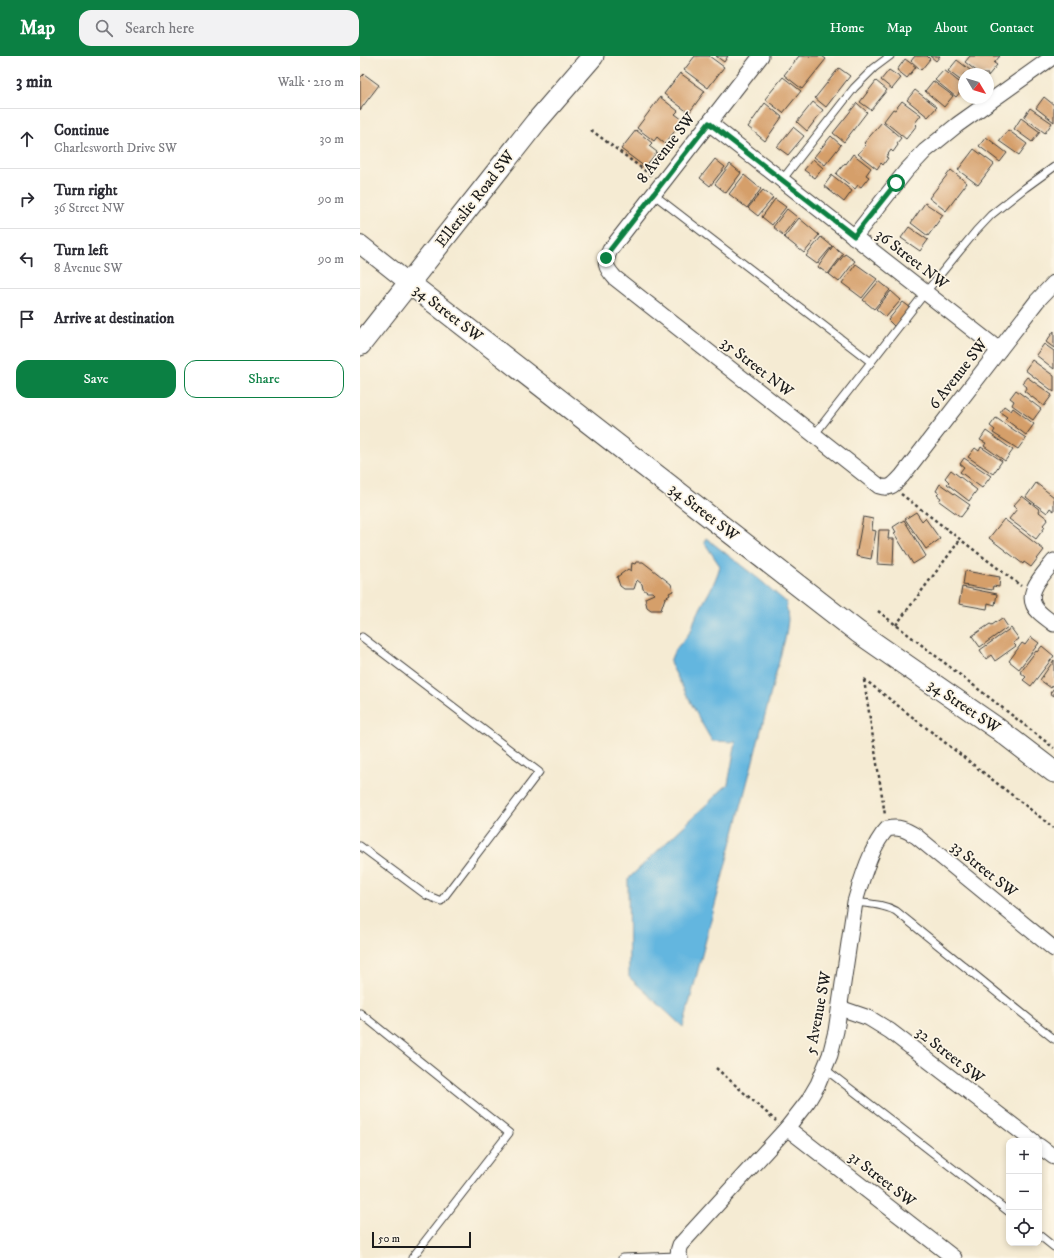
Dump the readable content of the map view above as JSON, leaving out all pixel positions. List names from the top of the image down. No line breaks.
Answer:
{"streets":{"main road":["Ellerslie Road SW","34 Street SW"],"street":["8 Avenue SW","36 Street NW","35 Street NW","6 Avenue SW","33 Street SW","5 Avenue SW","32 Street SW","31 Street SW"]},"crossings":[["8 Avenue SW","36 Street NW"],["8 Avenue SW","35 Street NW"],["Ellerslie Road SW","34 Street SW"],["36 Street NW","6 Avenue SW"],["35 Street NW","6 Avenue SW"],["33 Street SW","5 Avenue SW"],["5 Avenue SW","32 Street SW"],["5 Avenue SW","31 Street SW"]],"scale_bar":"50 m","north":"bottom right","page":{"header":"Map","search":"Search here","nav":["Home","Map","About","Contact"],"heading":["3 min","Walk · 210 m"],"list":[["Continue","Charlesworth Drive SW","30 m"],["Turn right","36 Street NW","90 m"],["Turn left","8 Avenue SW","90 m"],"Arrive at destination"],"buttons":["Save","Share"],"map_buttons":["+","−"],"scale":"50 m"}}
